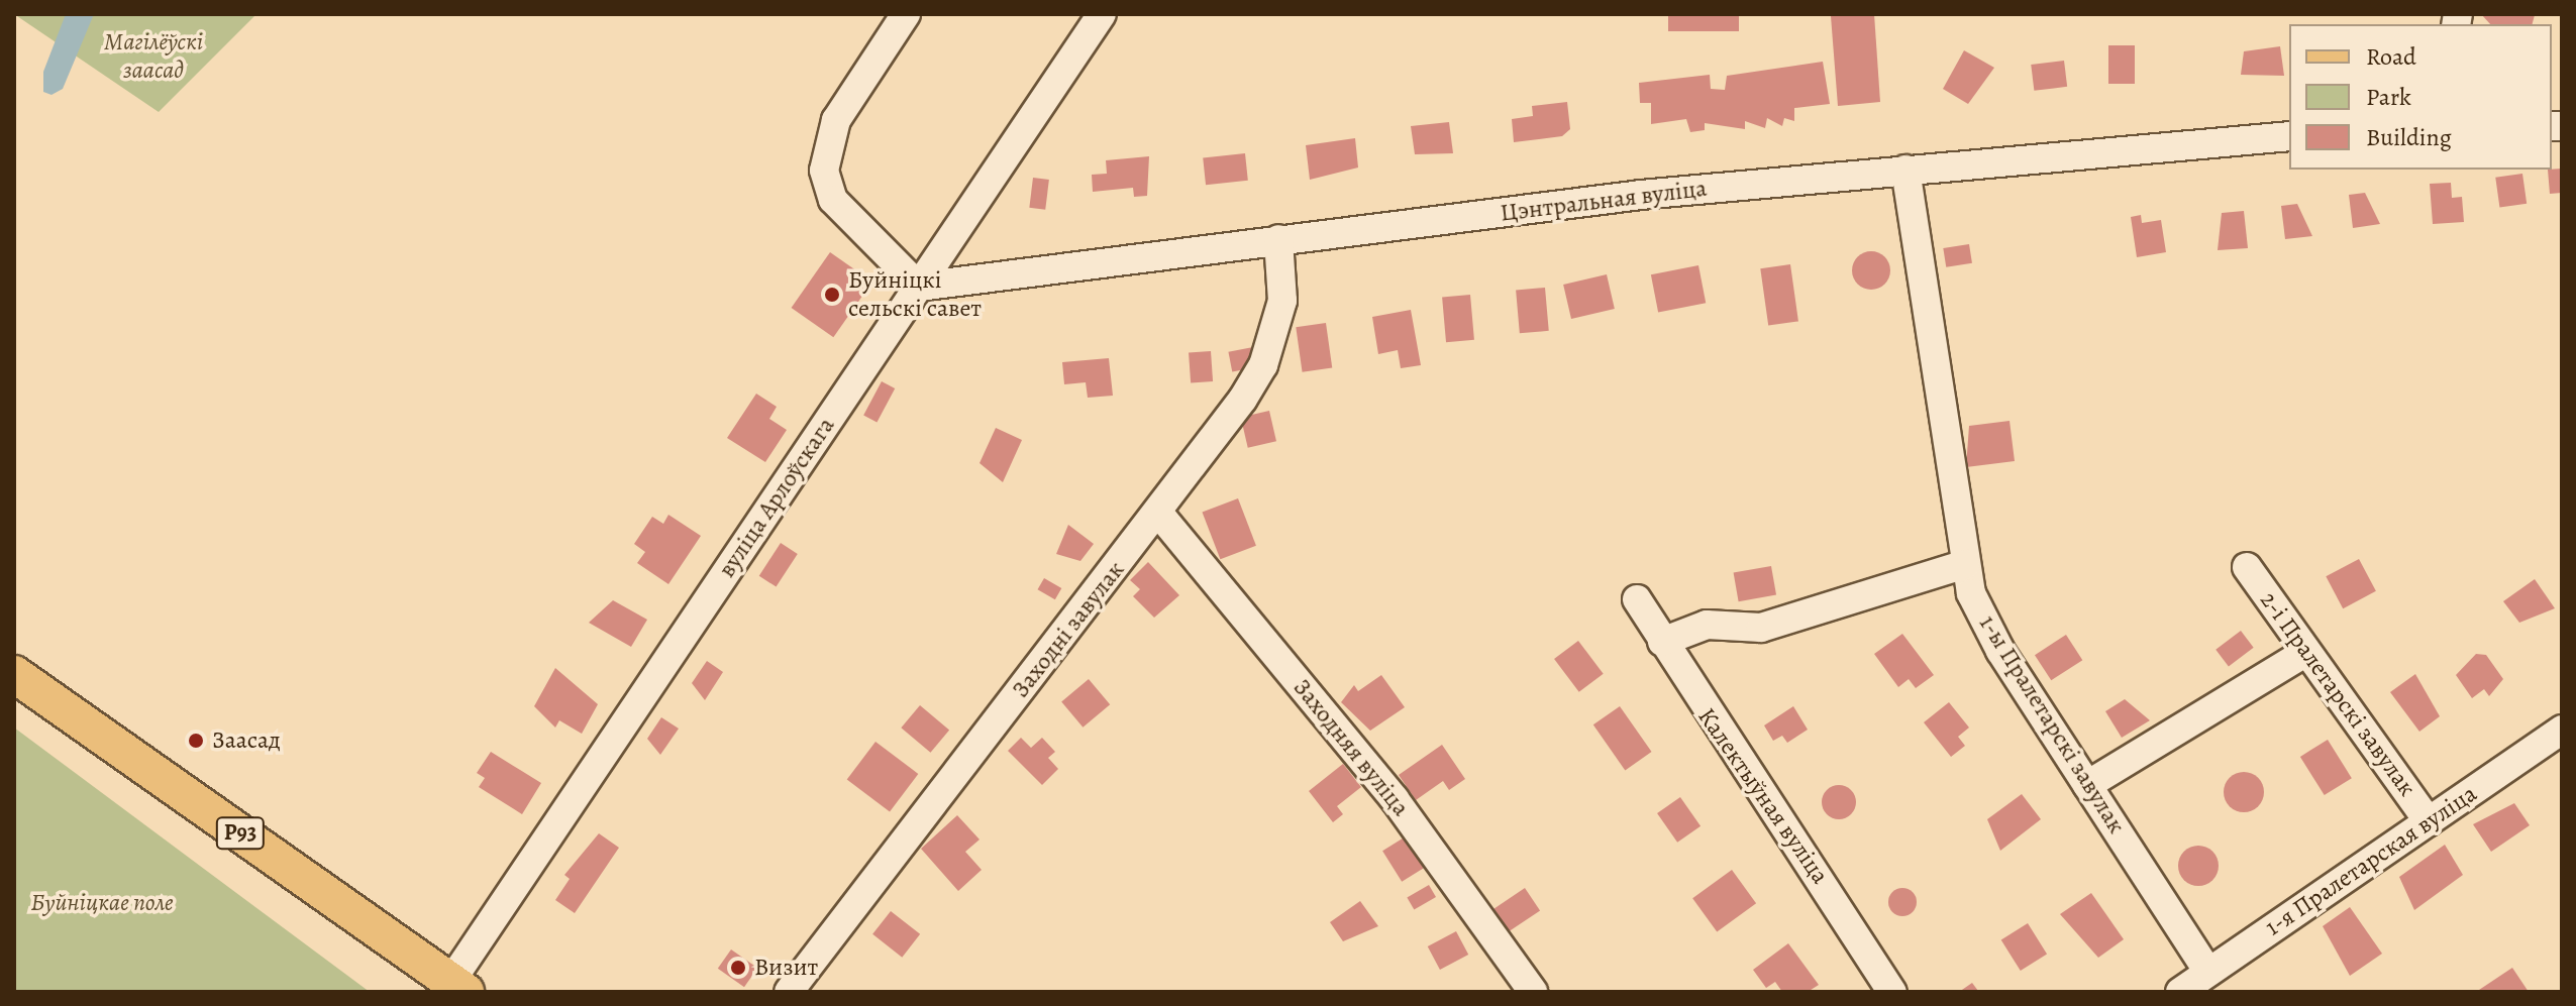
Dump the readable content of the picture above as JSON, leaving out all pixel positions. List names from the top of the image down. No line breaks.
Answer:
{"streets":{"main road":["Р93"],"street":["Цэнтральная вуліца","вуліца Арлоўскага","Заходні завулак","2-і Пралетарскі завулак","1-ы Пралетарскі завулак","Заходняя вуліца","Калектыўная вуліца","1-я Пралетарская вуліца"]},"crossings":[["Цэнтральная вуліца","вуліца Арлоўскага"],["Цэнтральная вуліца","Заходні завулак"],["Цэнтральная вуліца","1-ы Пралетарскі завулак"],["вуліца Арлоўскага","Р93"],["Заходні завулак","Заходняя вуліца"],["2-і Пралетарскі завулак","1-я Пралетарская вуліца"],["1-ы Пралетарскі завулак","1-я Пралетарская вуліца"]],"parks":["Магілёўскі заасад","Буйніцкае поле"],"places":["Буйніцкі сельскі савет","Заасад","Визит"],"legend":["Road","Park","Building"]}
